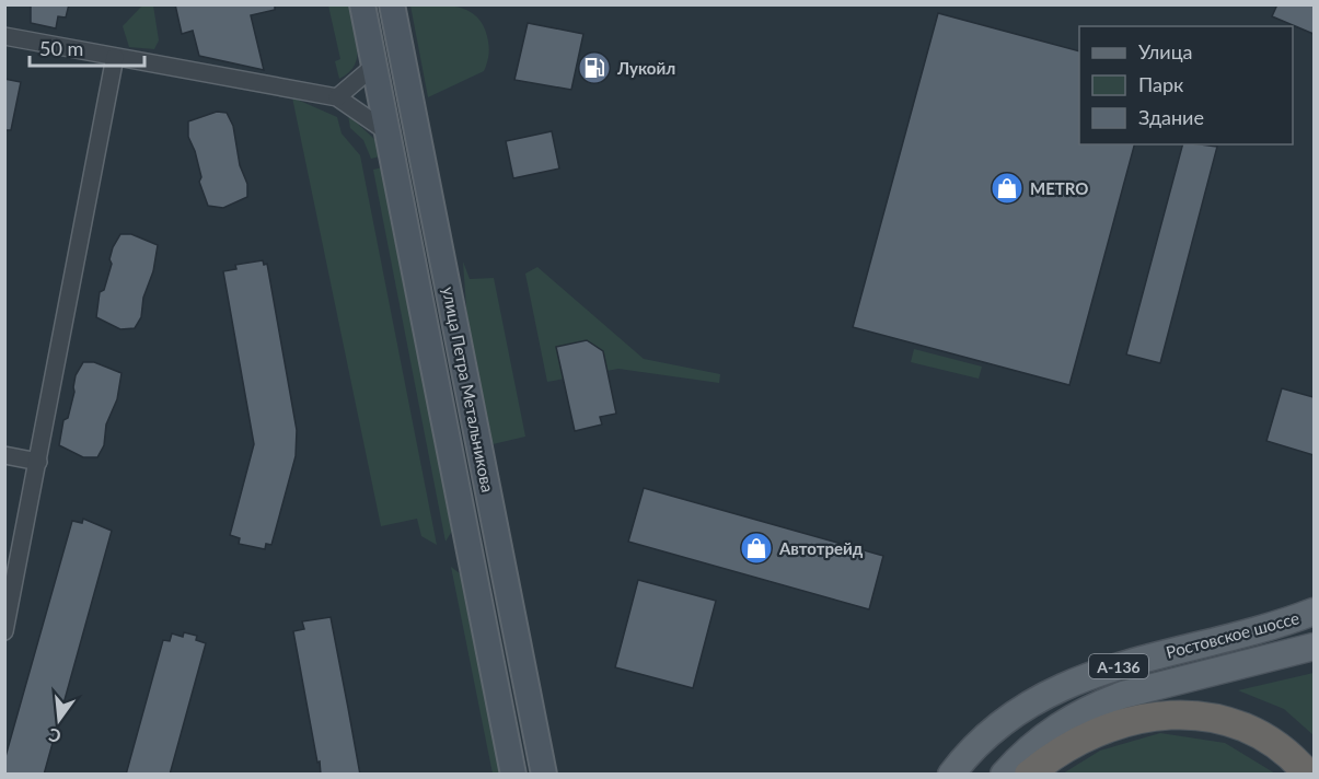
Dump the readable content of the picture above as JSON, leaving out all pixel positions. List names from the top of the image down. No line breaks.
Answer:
{"streets":{"main road":["улица Петра Метальникова","Ростовское шоссе","А-136"]},"places":{"fuel station":["Лукойл"],"shop":["METRO","Автотрейд"]},"legend":["Улица","Парк","Здание"],"scale_bar":"50 m","north":"bottom"}
